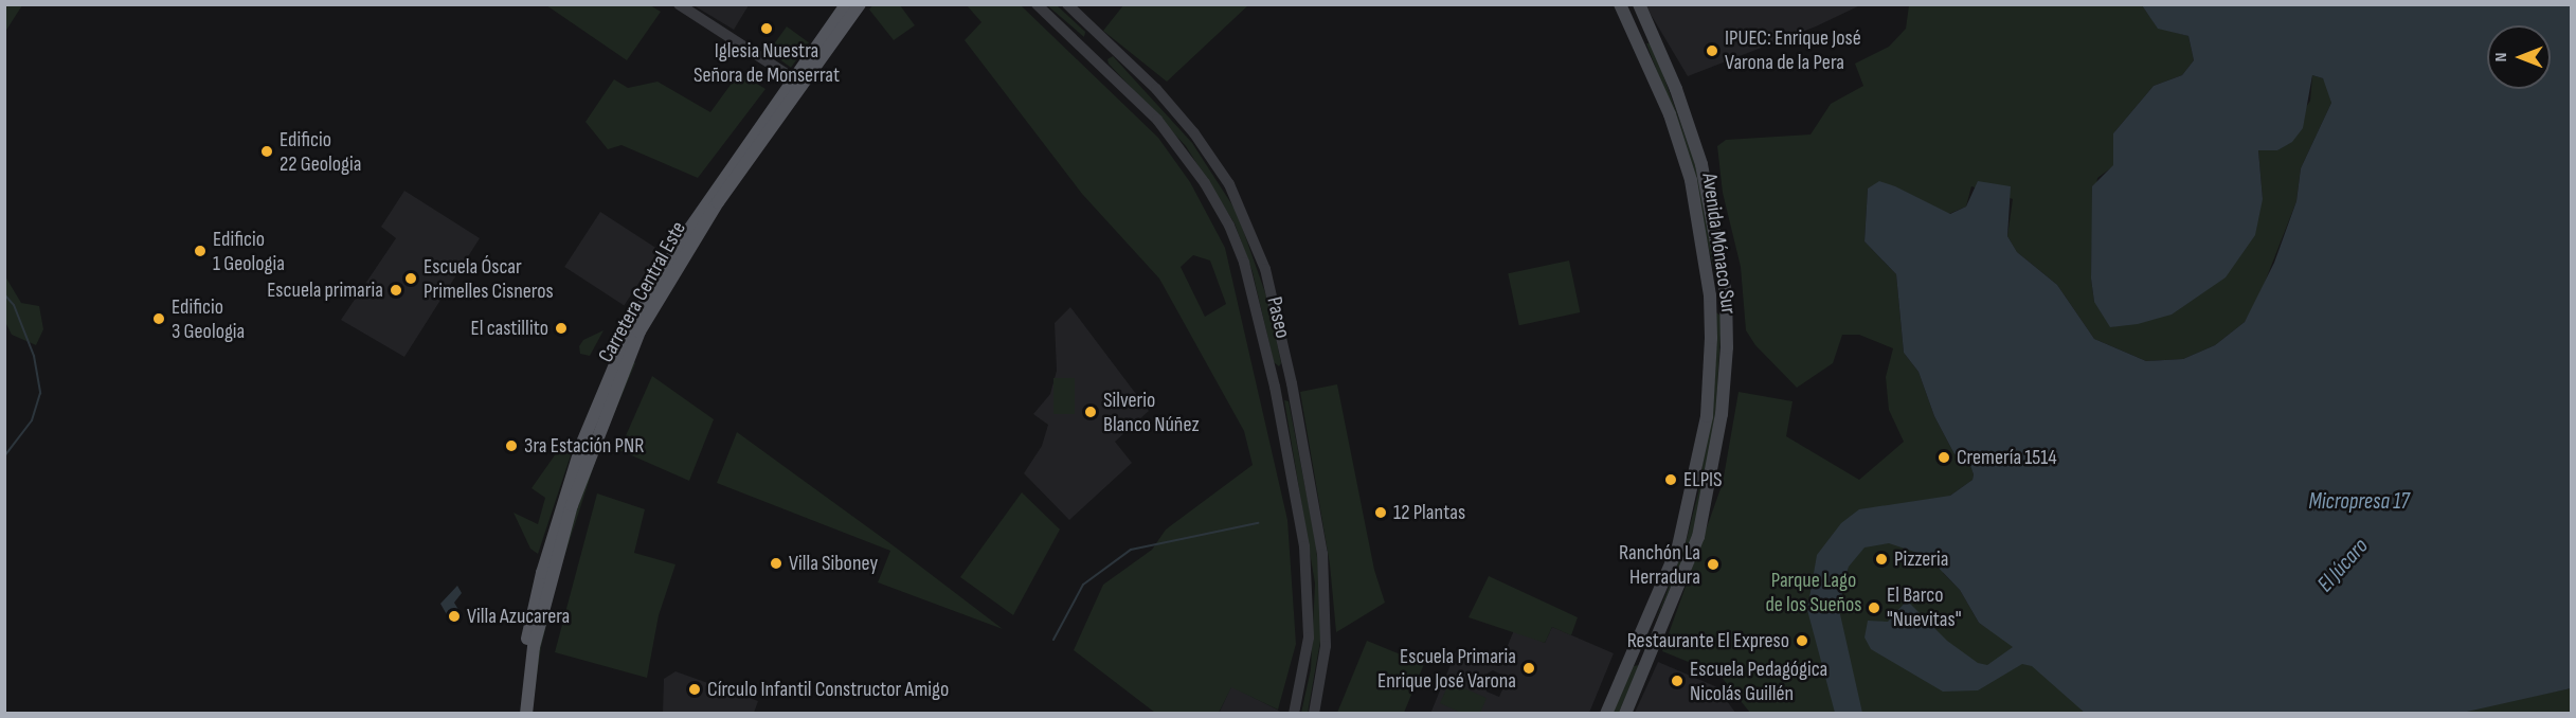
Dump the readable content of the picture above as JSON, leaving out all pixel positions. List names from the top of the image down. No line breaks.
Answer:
{"streets":{"main road":["Avenida Mónaco Sur","Carretera Central Este"],"street":["Paseo"]},"water":["Micropresa 17","El Júcaro"],"parks":["Parque Lago de los Sueños"],"places":["Iglesia Nuestra Señora de Monserrat","IPUEC: Enrique José Varona de la Pera","Edificio 22 Geologia","Edificio 1 Geologia","Escuela Óscar Primelles Cisneros","Escuela primaria","Edificio 3 Geologia","El castillito","Silverio Blanco Núñez","3ra Estación PNR","Cremería 1514","ELPIS","12 Plantas","Pizzeria","Villa Siboney","Ranchón La Herradura","El Barco \"Nuevitas\"","Villa Azucarera","Restaurante El Expreso","Escuela Primaria Enrique José Varona","Escuela Pedagógica Nicolás Guillén","Círculo Infantil Constructor Amigo"],"north":"left"}
